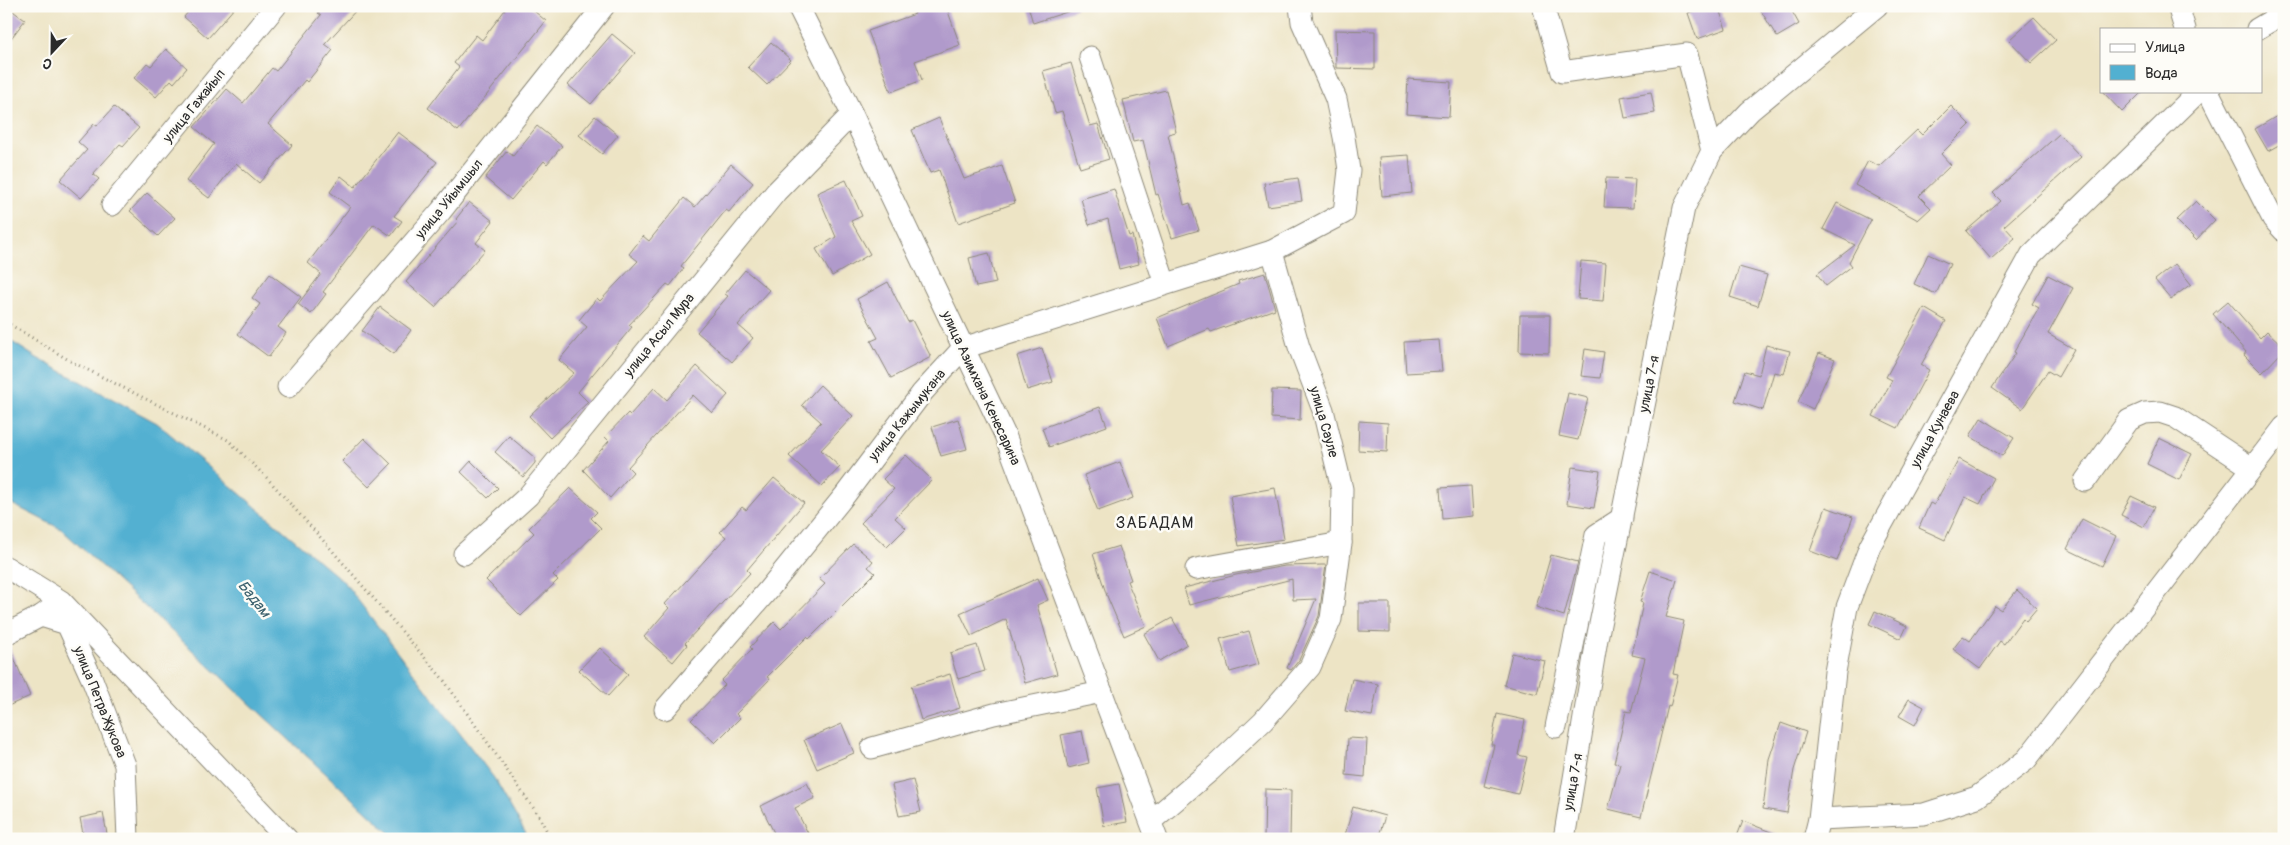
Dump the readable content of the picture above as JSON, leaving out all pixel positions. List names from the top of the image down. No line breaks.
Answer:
{"streets":{"street":["улица Гажайып","улица Уйымшыл","улица Асыл Мура","улица 7-я","улица Азимхана Кенесарина","улица Кажымукана","улица Сауле","улица Кунаева","улица Петра Жукова"]},"crossings":[["улица Асыл Мура","улица Азимхана Кенесарина"],["улица Азимхана Кенесарина","улица Кажымукана"],["улица Азимхана Кенесарина","улица Сауле"]],"districts":["ЗАБАДАМ"],"water":["Бадам"],"legend":["Улица","Вода"],"north":"bottom"}
